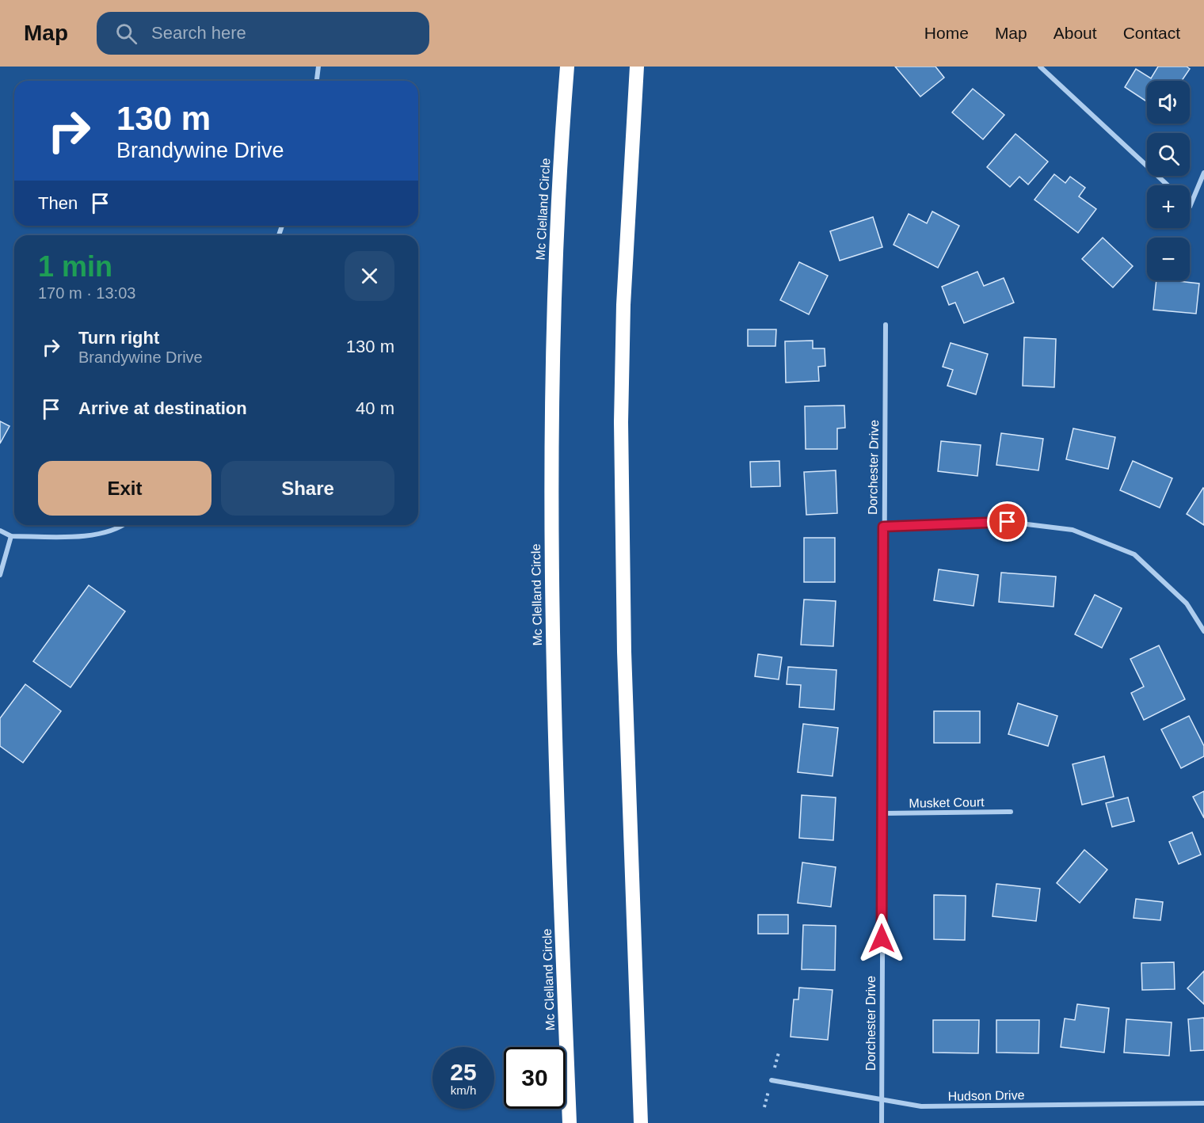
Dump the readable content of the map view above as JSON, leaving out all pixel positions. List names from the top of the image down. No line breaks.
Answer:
{"streets":{"highway":["Mc Clelland Circle"],"street":["Dorchester Drive","Musket Court","Hudson Drive"]},"crossings":[["Dorchester Drive","Musket Court"],["Dorchester Drive","Hudson Drive"]],"page":{"header":"Map","search":"Search here","nav":["Home","Map","About","Contact"],"map_buttons":["+","−"],"turn":["130 m","Brandywine Drive"],"then":"Then","heading":["1 min","170 m · 13:03"],"list":[{"name":"Turn right","note":"Brandywine Drive","value":"130 m"},{"name":"Arrive at destination","value":"40 m"}],"buttons":["Exit","Share"],"speed":"25 km/h","limit":"30"}}
